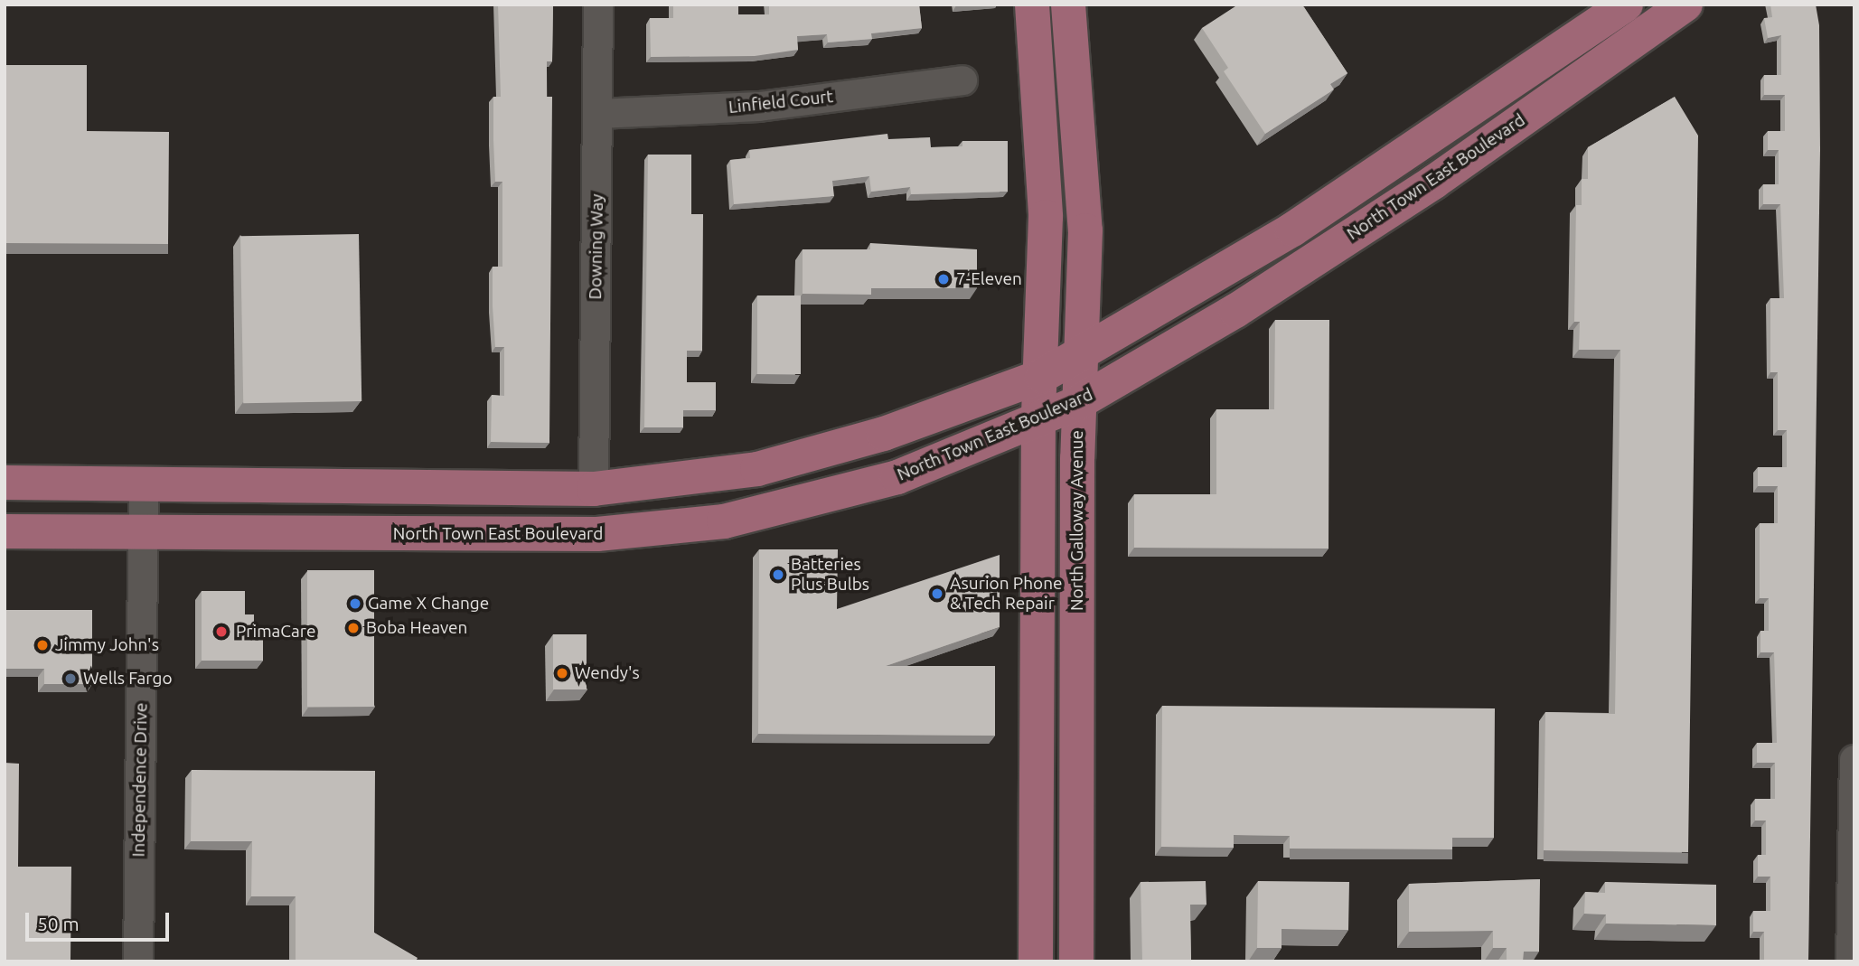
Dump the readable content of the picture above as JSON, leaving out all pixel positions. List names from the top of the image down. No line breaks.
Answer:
{"streets":{"main road":["North Town East Boulevard","North Galloway Avenue"],"street":["Linfield Court","Downing Way","Independence Drive"]},"crossings":[["Linfield Court","Downing Way"],["North Town East Boulevard","Downing Way"],["North Town East Boulevard","North Galloway Avenue"],["North Town East Boulevard","Independence Drive"]],"places":["7-Eleven","Batteries Plus Bulbs","Asurion Phone & Tech Repair","Game X Change","Boba Heaven","PrimaCare","Jimmy John's","Wendy's","Wells Fargo"],"scale_bar":"50 m"}
